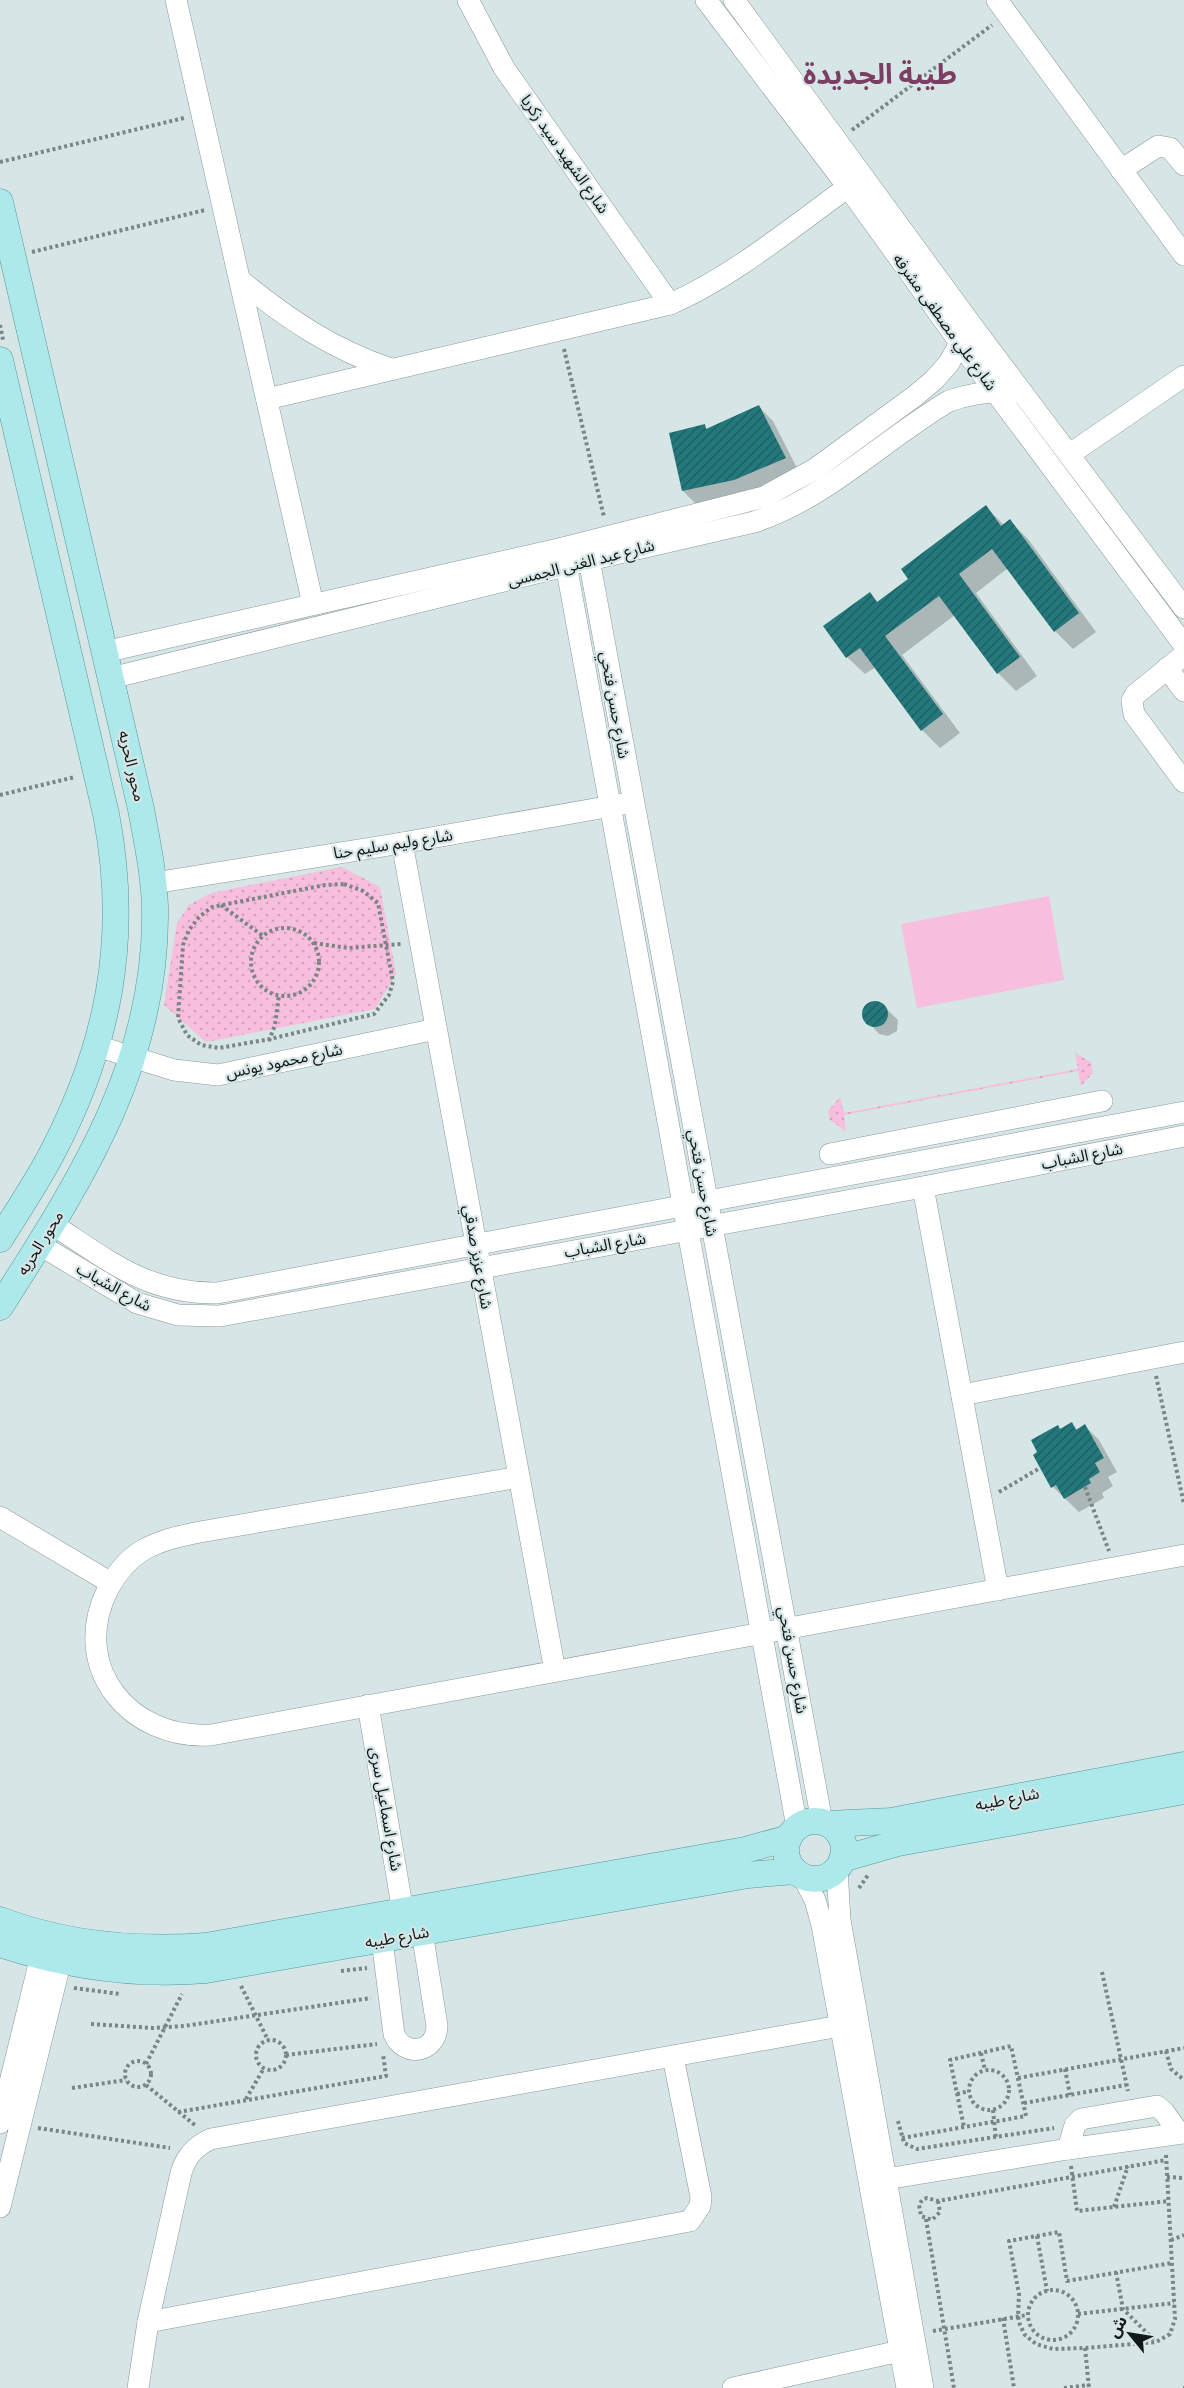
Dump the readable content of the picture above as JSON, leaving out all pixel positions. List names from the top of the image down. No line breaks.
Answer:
{"streets":{"main road":["محور الحريه","شارع طيبه"],"street":["شارع الشهيد سيد زكريا","شارع علي مصطفى مشرفه","شارع عبد الغنى الجمسى","شارع حسن فتحي","شارع وليم سليم حنا","شارع محمود يونس","شارع الشباب","شارع عزيز صدقي","شارع اسماعيل سرى"]},"crossings":[["شارع علي مصطفى مشرفه","شارع عبد الغنى الجمسى"],["شارع عبد الغنى الجمسى","شارع حسن فتحي"],["شارع عبد الغنى الجمسى","محور الحريه"],["شارع حسن فتحي","شارع وليم سليم حنا"],["شارع حسن فتحي","شارع الشباب"],["شارع حسن فتحي","شارع طيبه"],["محور الحريه","شارع وليم سليم حنا"],["محور الحريه","شارع محمود يونس"],["محور الحريه","شارع الشباب"],["شارع وليم سليم حنا","شارع عزيز صدقي"],["شارع محمود يونس","شارع عزيز صدقي"],["شارع الشباب","شارع عزيز صدقي"],["شارع طيبه","شارع اسماعيل سرى"]],"districts":["طيبة الجديدة"],"north":"top left"}
